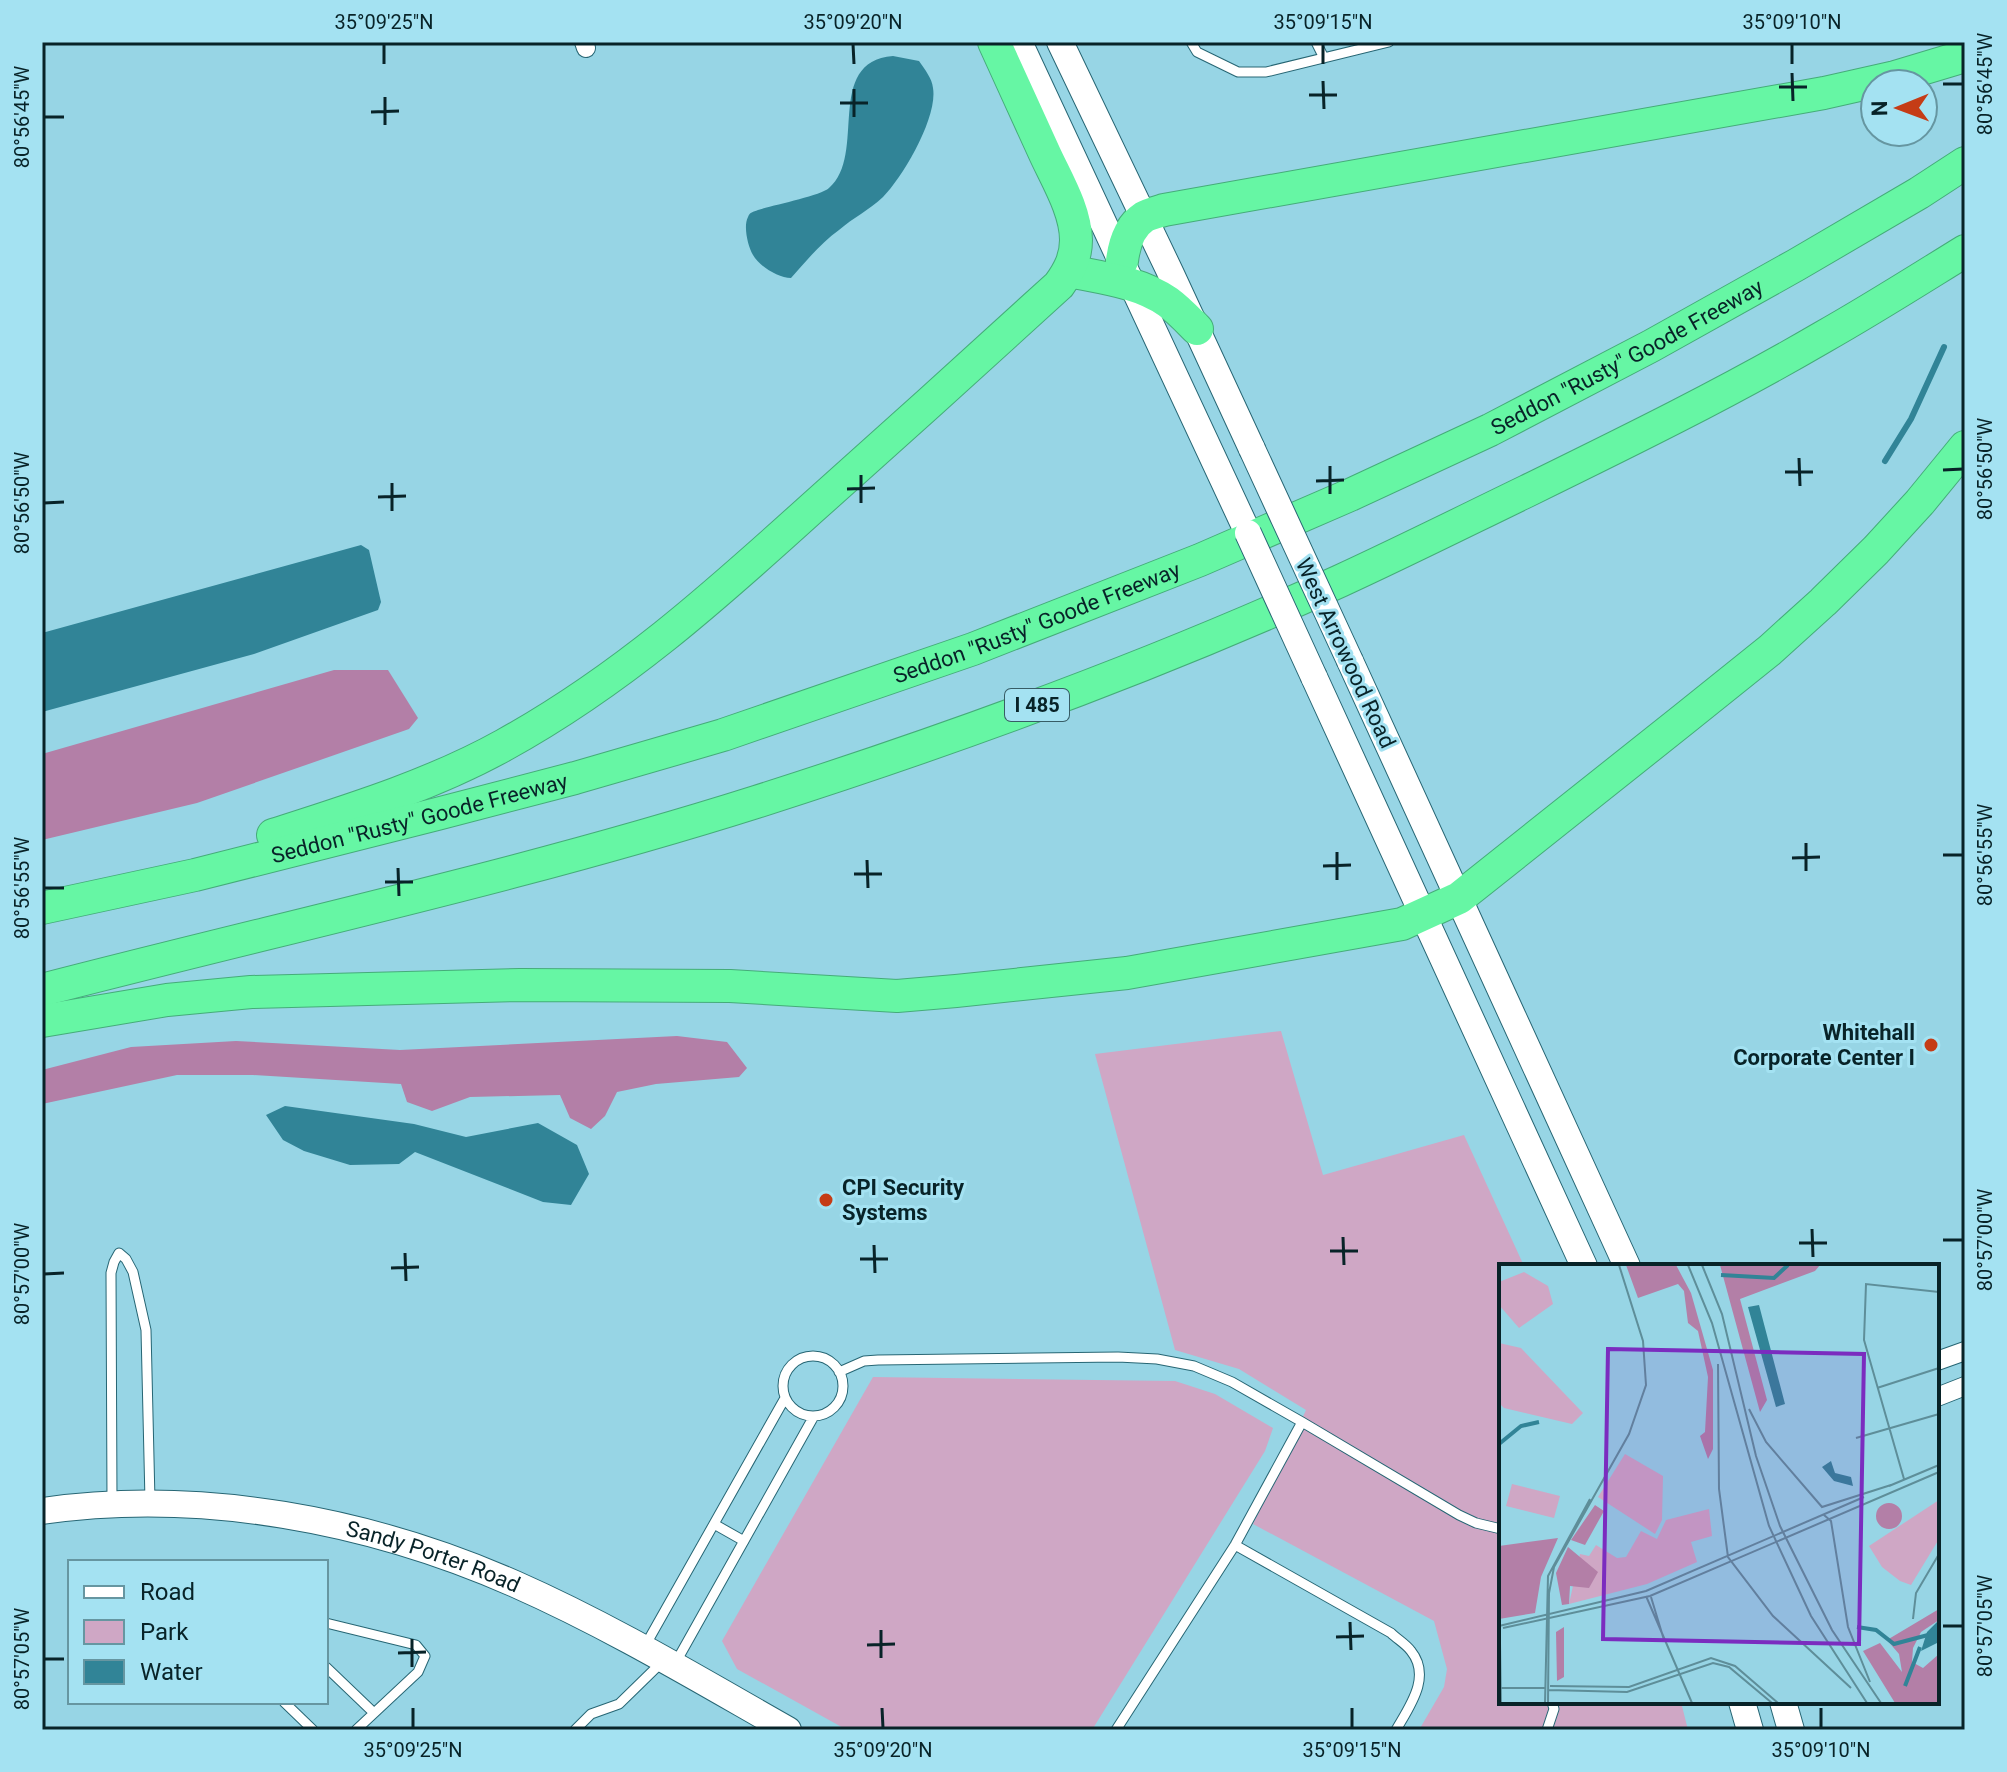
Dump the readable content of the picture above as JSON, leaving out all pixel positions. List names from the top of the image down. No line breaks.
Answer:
{"streets":{"highway":["Seddon \"Rusty\" Goode Freeway","I 485"],"main road":["West Arrowood Road","Sandy Porter Road"]},"places":["Whitehall Corporate Center I","CPI Security Systems"],"legend":["Road","Park","Water"],"north":"left","coordinates":["35°09'25\"N","35°09'20\"N","35°09'15\"N","35°09'10\"N","80°56'45\"W","80°56'50\"W","80°56'55\"W","80°57'00\"W","80°57'05\"W"]}
